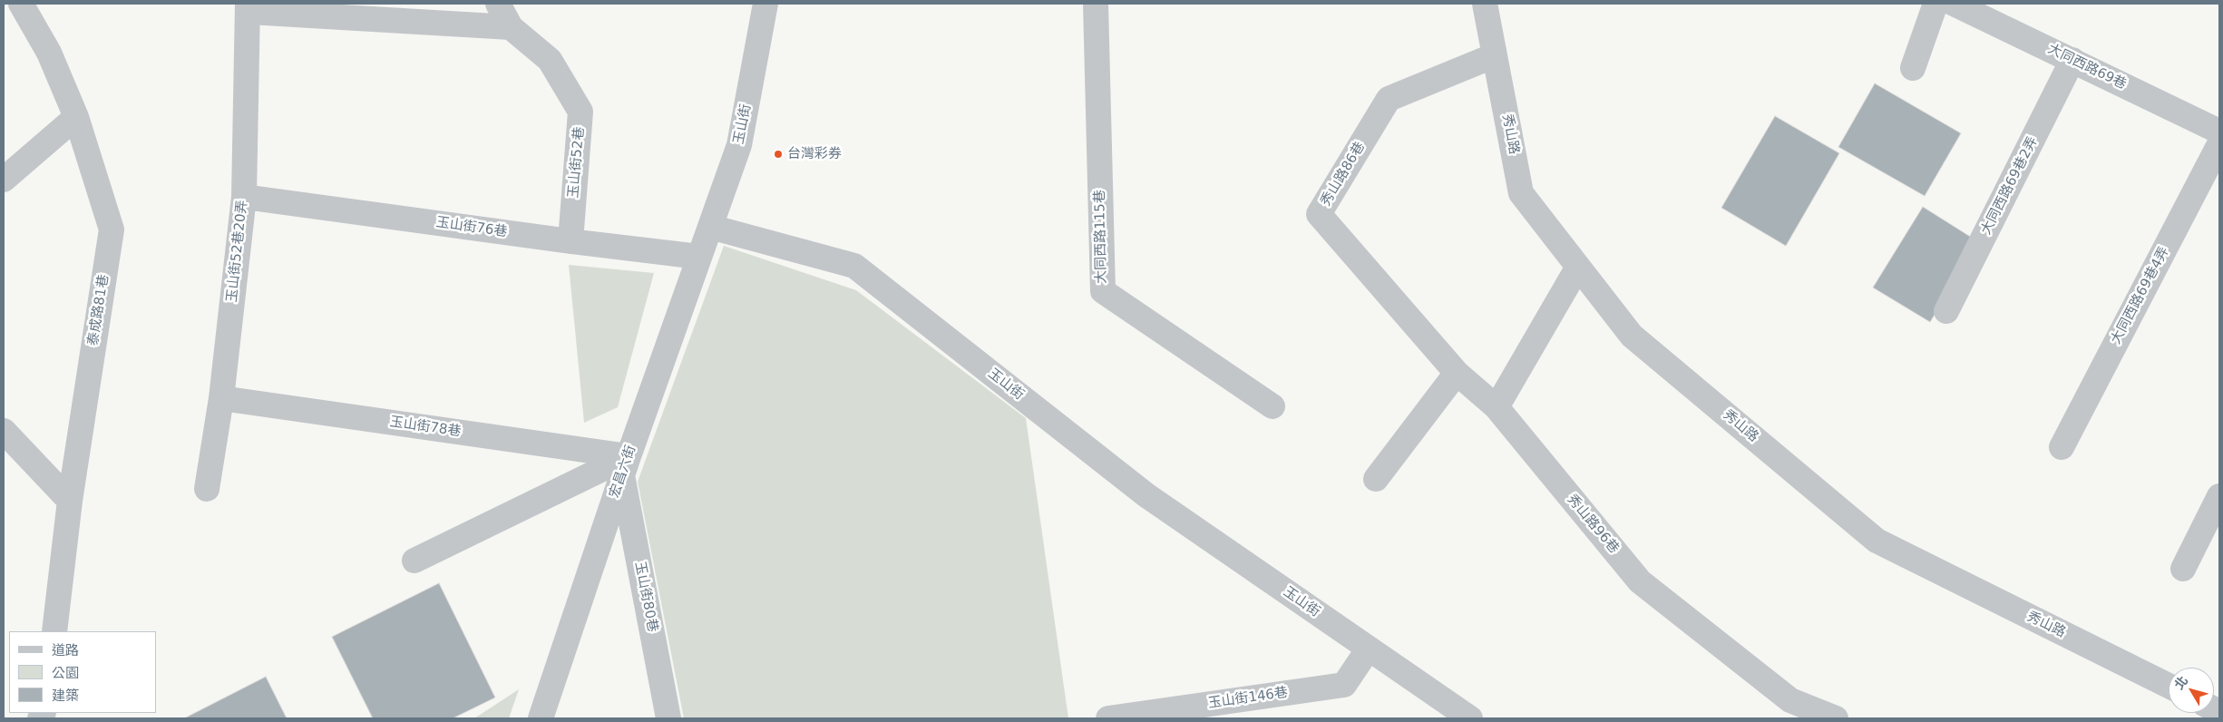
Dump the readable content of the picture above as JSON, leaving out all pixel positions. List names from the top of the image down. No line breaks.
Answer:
{"streets":{"street":["大同西路69巷","玉山街","秀山路","玉山街52巷","秀山路86巷","大同西路69巷2弄","玉山街76巷","大同西路115巷","玉山街52巷20弄","大同西路69巷4弄","泰成路81巷","玉山街78巷","宏昌六街","秀山路96巷","玉山街80巷","玉山街146巷"]},"crossings":[["大同西路69巷","大同西路69巷2弄"],["玉山街","宏昌六街"],["玉山街","玉山街146巷"],["秀山路","秀山路86巷"],["玉山街52巷","玉山街76巷"],["玉山街52巷","玉山街52巷20弄"],["秀山路86巷","秀山路96巷"],["玉山街76巷","玉山街52巷20弄"],["玉山街76巷","宏昌六街"],["玉山街52巷20弄","玉山街78巷"],["玉山街78巷","宏昌六街"],["玉山街78巷","玉山街80巷"],["宏昌六街","玉山街80巷"]],"places":["台灣彩券"],"legend":["道路","公園","建築"],"north":"top left"}
